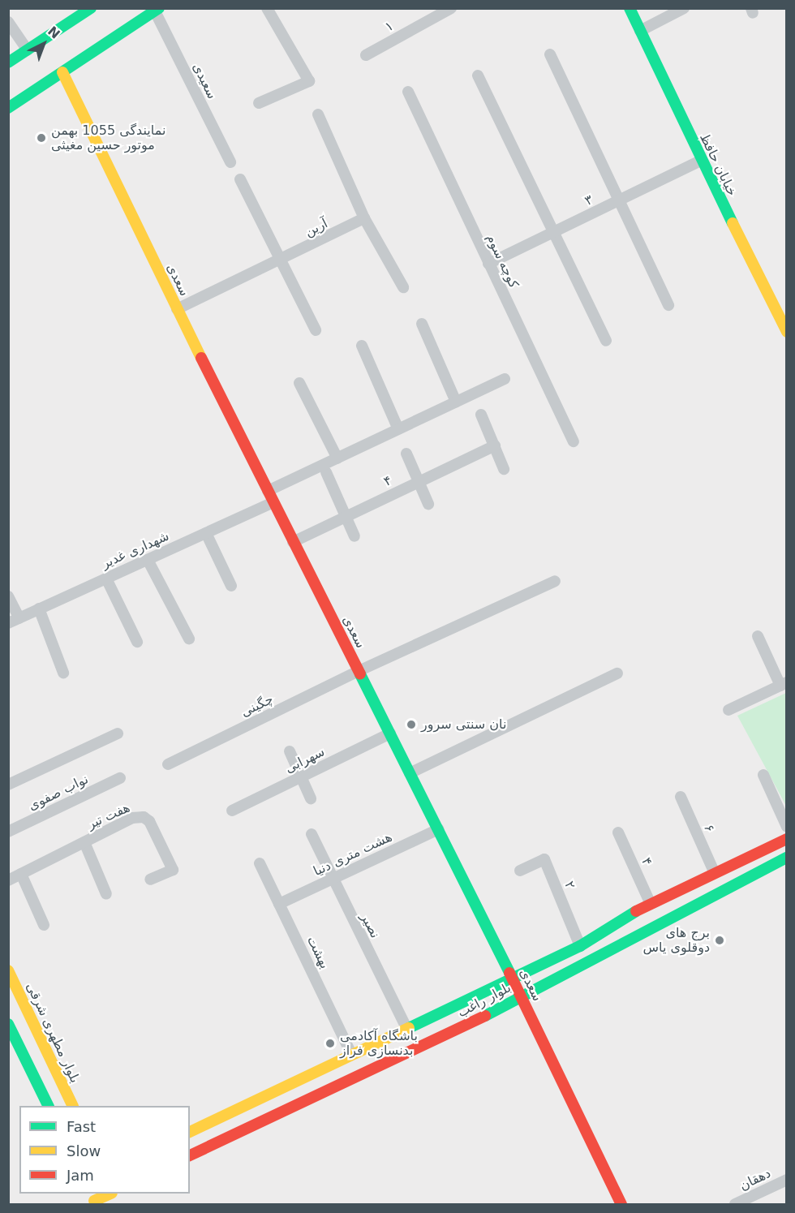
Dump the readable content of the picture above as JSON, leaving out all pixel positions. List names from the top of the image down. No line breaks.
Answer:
{"streets":{"street":["۱","سعیدی","خیابان حافظ","۳","آرین","کوچه سوم","سعدی","۴","شهداری غدیر","چگینی","سهرابی","نواب صفوی","هفت تیر","۶","هشت متری دنیا","۲","نصیر","بهشت","بلوار راغب","بلوار مطهری شرقی","دهقان"]},"crossings":[["خیابان حافظ","۳"],["۳","کوچه سوم"],["آرین","سعدی"],["سعدی","۴"],["سعدی","شهداری غدیر"],["سعدی","چگینی"],["سعدی","سهرابی"],["سعدی","هشت متری دنیا"],["سعدی","بلوار راغب"],["۴","بلوار راغب"],["۶","بلوار راغب"],["هشت متری دنیا","نصیر"],["هشت متری دنیا","بهشت"],["۲","بلوار راغب"],["نصیر","بلوار راغب"],["بهشت","بلوار راغب"]],"places":["نمایندگی 1055 بهمن موتور حسین مغیثی","نان سنتی سرور","برج های دوقلوی یاس","باشگاه آکادمی بدنسازی فراز"],"legend":["Fast","Slow","Jam"],"north":"top right"}
